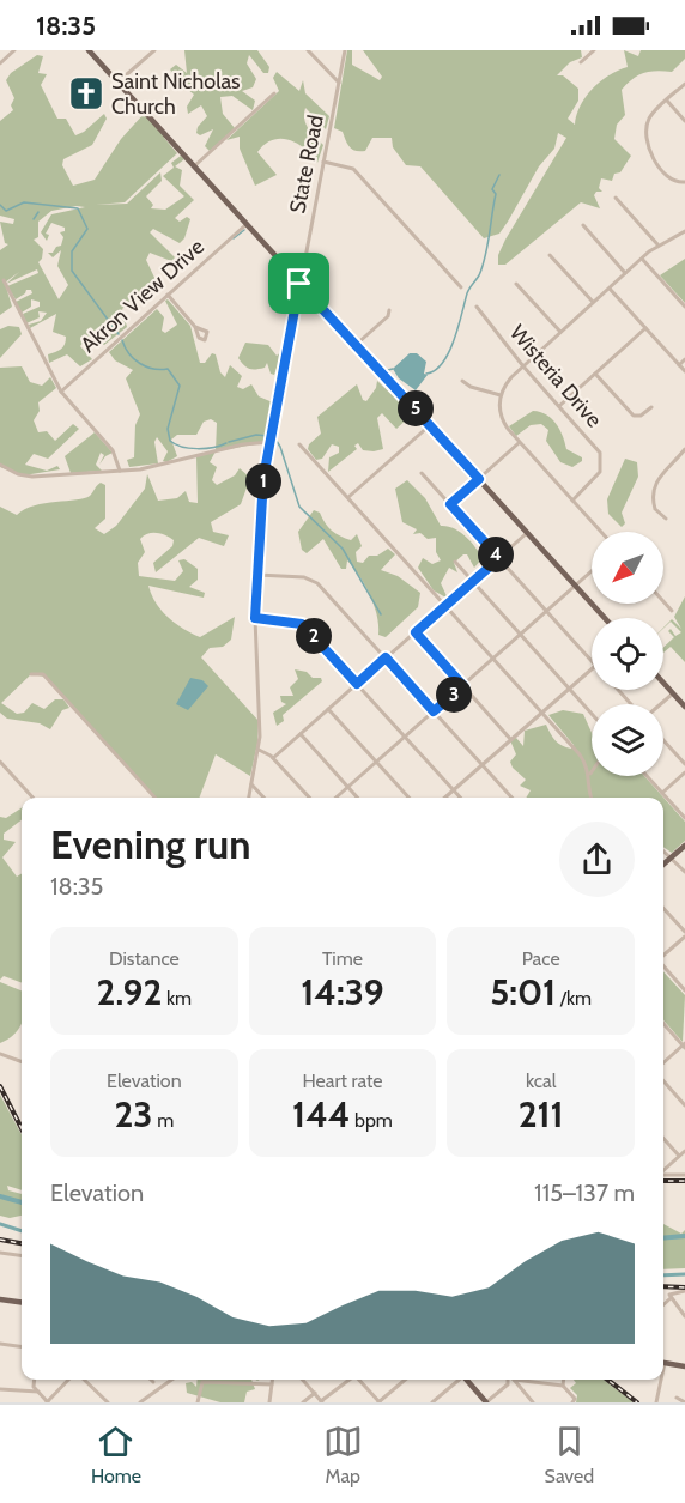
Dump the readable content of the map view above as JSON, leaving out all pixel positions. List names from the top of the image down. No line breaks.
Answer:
{"streets":{"street":["State Road","Akron View Drive","Wisteria Drive"]},"places":{"church":["Saint Nicholas Church"]},"north":"bottom left","page":{"status":"18:35","pins":["5","1","4","2","3"],"heading":["Evening run","18:35"],"stats":[["Distance","2.92 km"],["Time","14:39"],["Pace","5:01 /km"],["Elevation","23 m"],["Heart rate","144 bpm"],["kcal","211"]],"chart":["Elevation","115–137 m"],"tabs":["Home","Map","Saved"]}}
